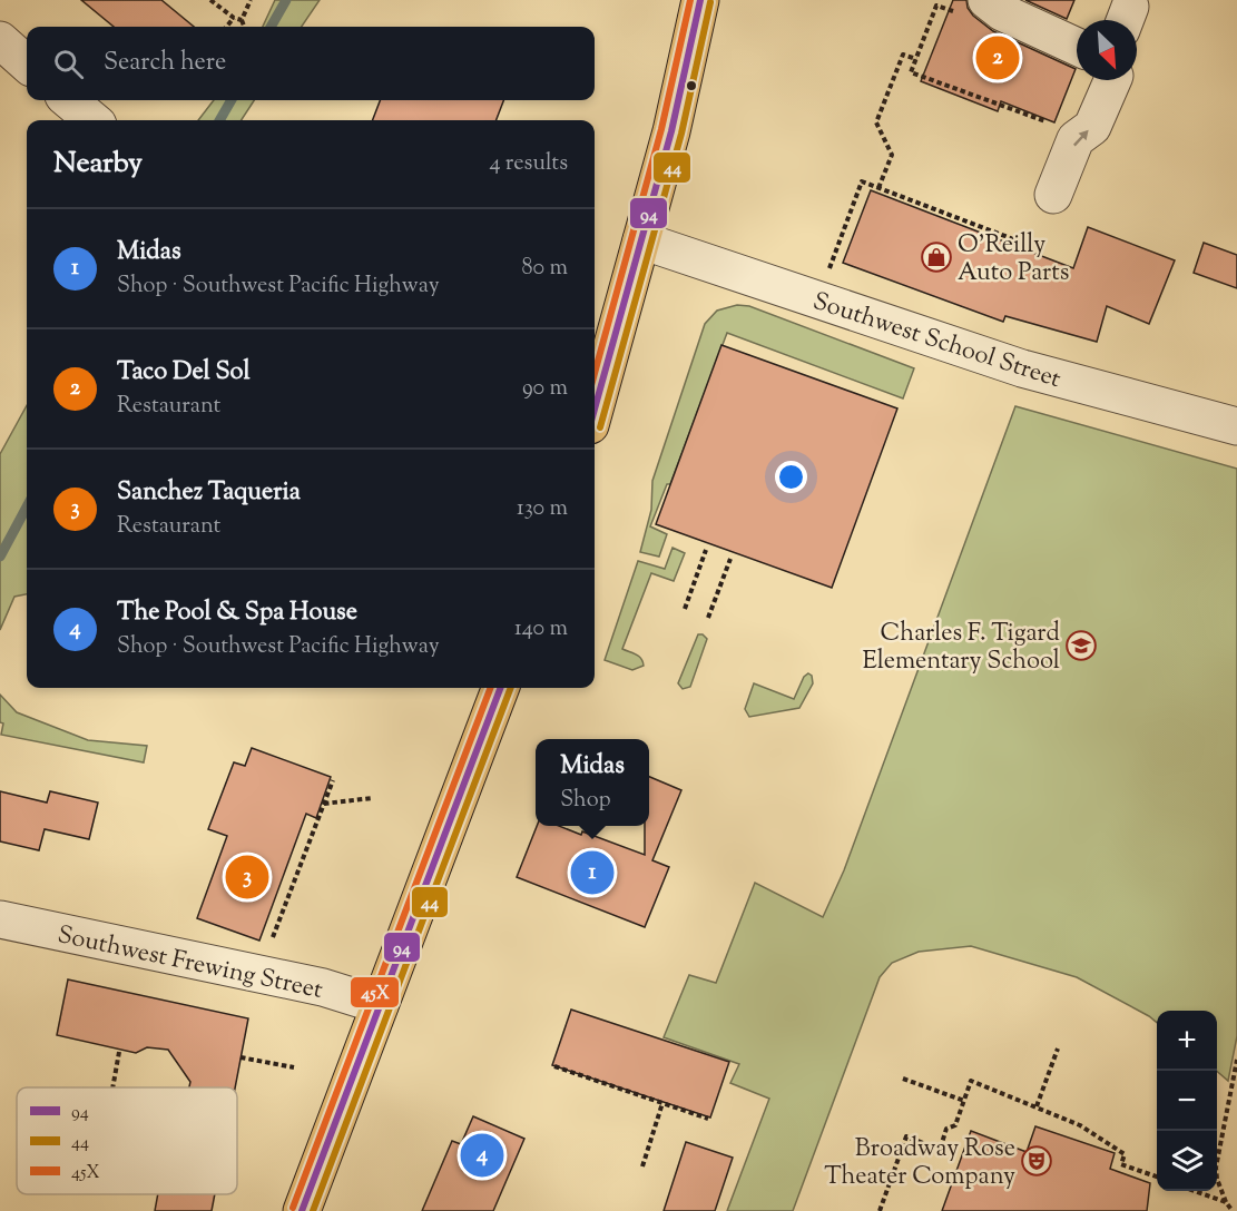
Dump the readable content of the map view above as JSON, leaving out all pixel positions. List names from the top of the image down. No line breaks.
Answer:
{"streets":{"street":["Southwest School Street","Southwest Frewing Street"]},"places":{"shop":["O'Reilly Auto Parts"],"school or university":["Charles F. Tigard Elementary School"],"theatre":["Broadway Rose Theater Company"]},"lines":["transit line 94","transit line 45X","transit line 44"],"legend":["94","44","45X"],"north":"bottom right","page":{"search":"Search here","pins":["2","1","3","4"],"heading":["Nearby","4 results"],"list":[{"mark":"1","name":"Midas","note":"Shop · Southwest Pacific Highway","value":"80 m"},{"mark":"2","name":"Taco Del Sol","note":"Restaurant","value":"90 m"},{"mark":"3","name":"Sanchez Taqueria","note":"Restaurant","value":"130 m"},{"mark":"4","name":"The Pool & Spa House","note":"Shop · Southwest Pacific Highway","value":"140 m"}],"popup":["Midas","Shop"],"map_buttons":["+","−"]}}
